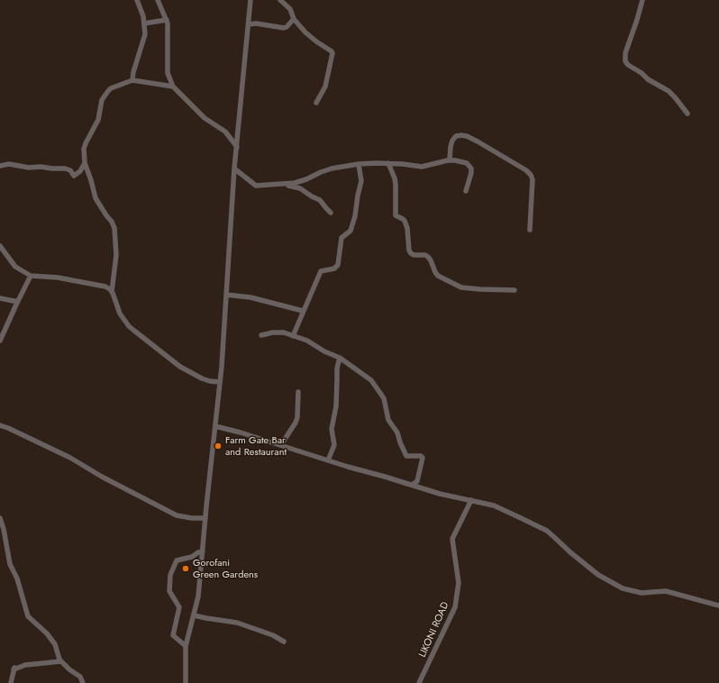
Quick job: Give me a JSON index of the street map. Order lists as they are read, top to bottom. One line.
{"streets":{"street":["LIKONI ROAD"]},"places":["Farm Gate Bar and Restaurant","Gorofani Green Gardens"]}
